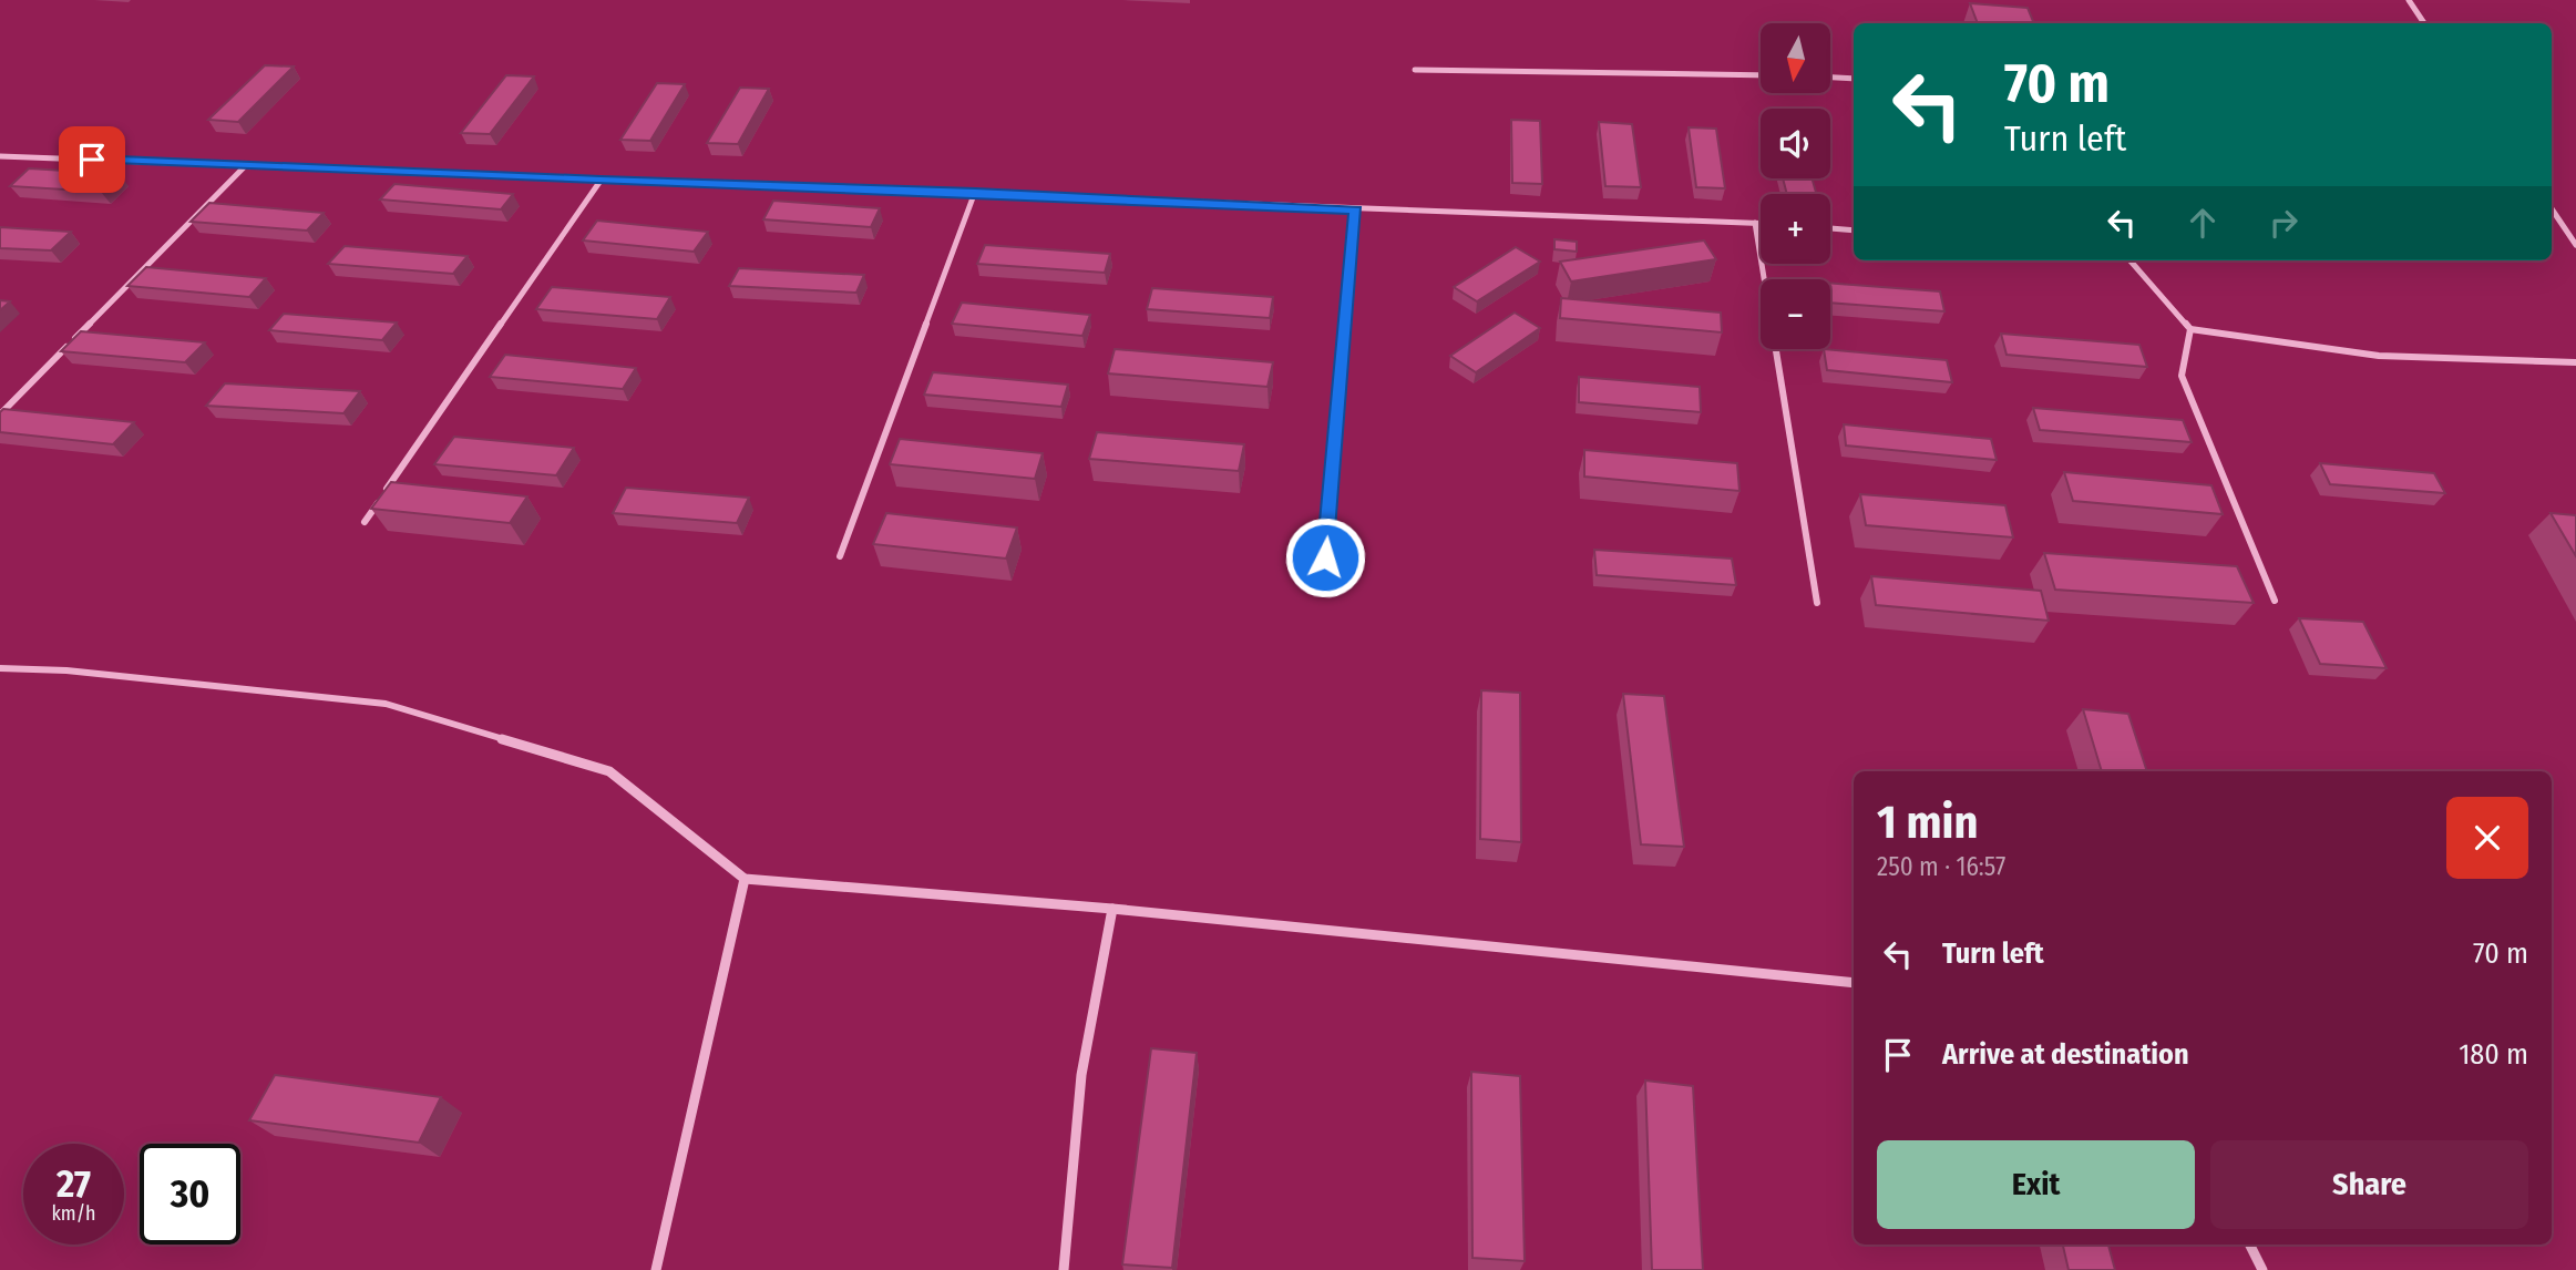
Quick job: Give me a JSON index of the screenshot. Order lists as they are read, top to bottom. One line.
{"north":"bottom","page":{"map_buttons":["+","−"],"turn":["70 m","Turn left"],"heading":["1 min","250 m · 16:57"],"list":[{"name":"Turn left","value":"70 m"},{"name":"Arrive at destination","value":"180 m"}],"buttons":["Exit","Share"],"speed":"27 km/h","limit":"30"}}
